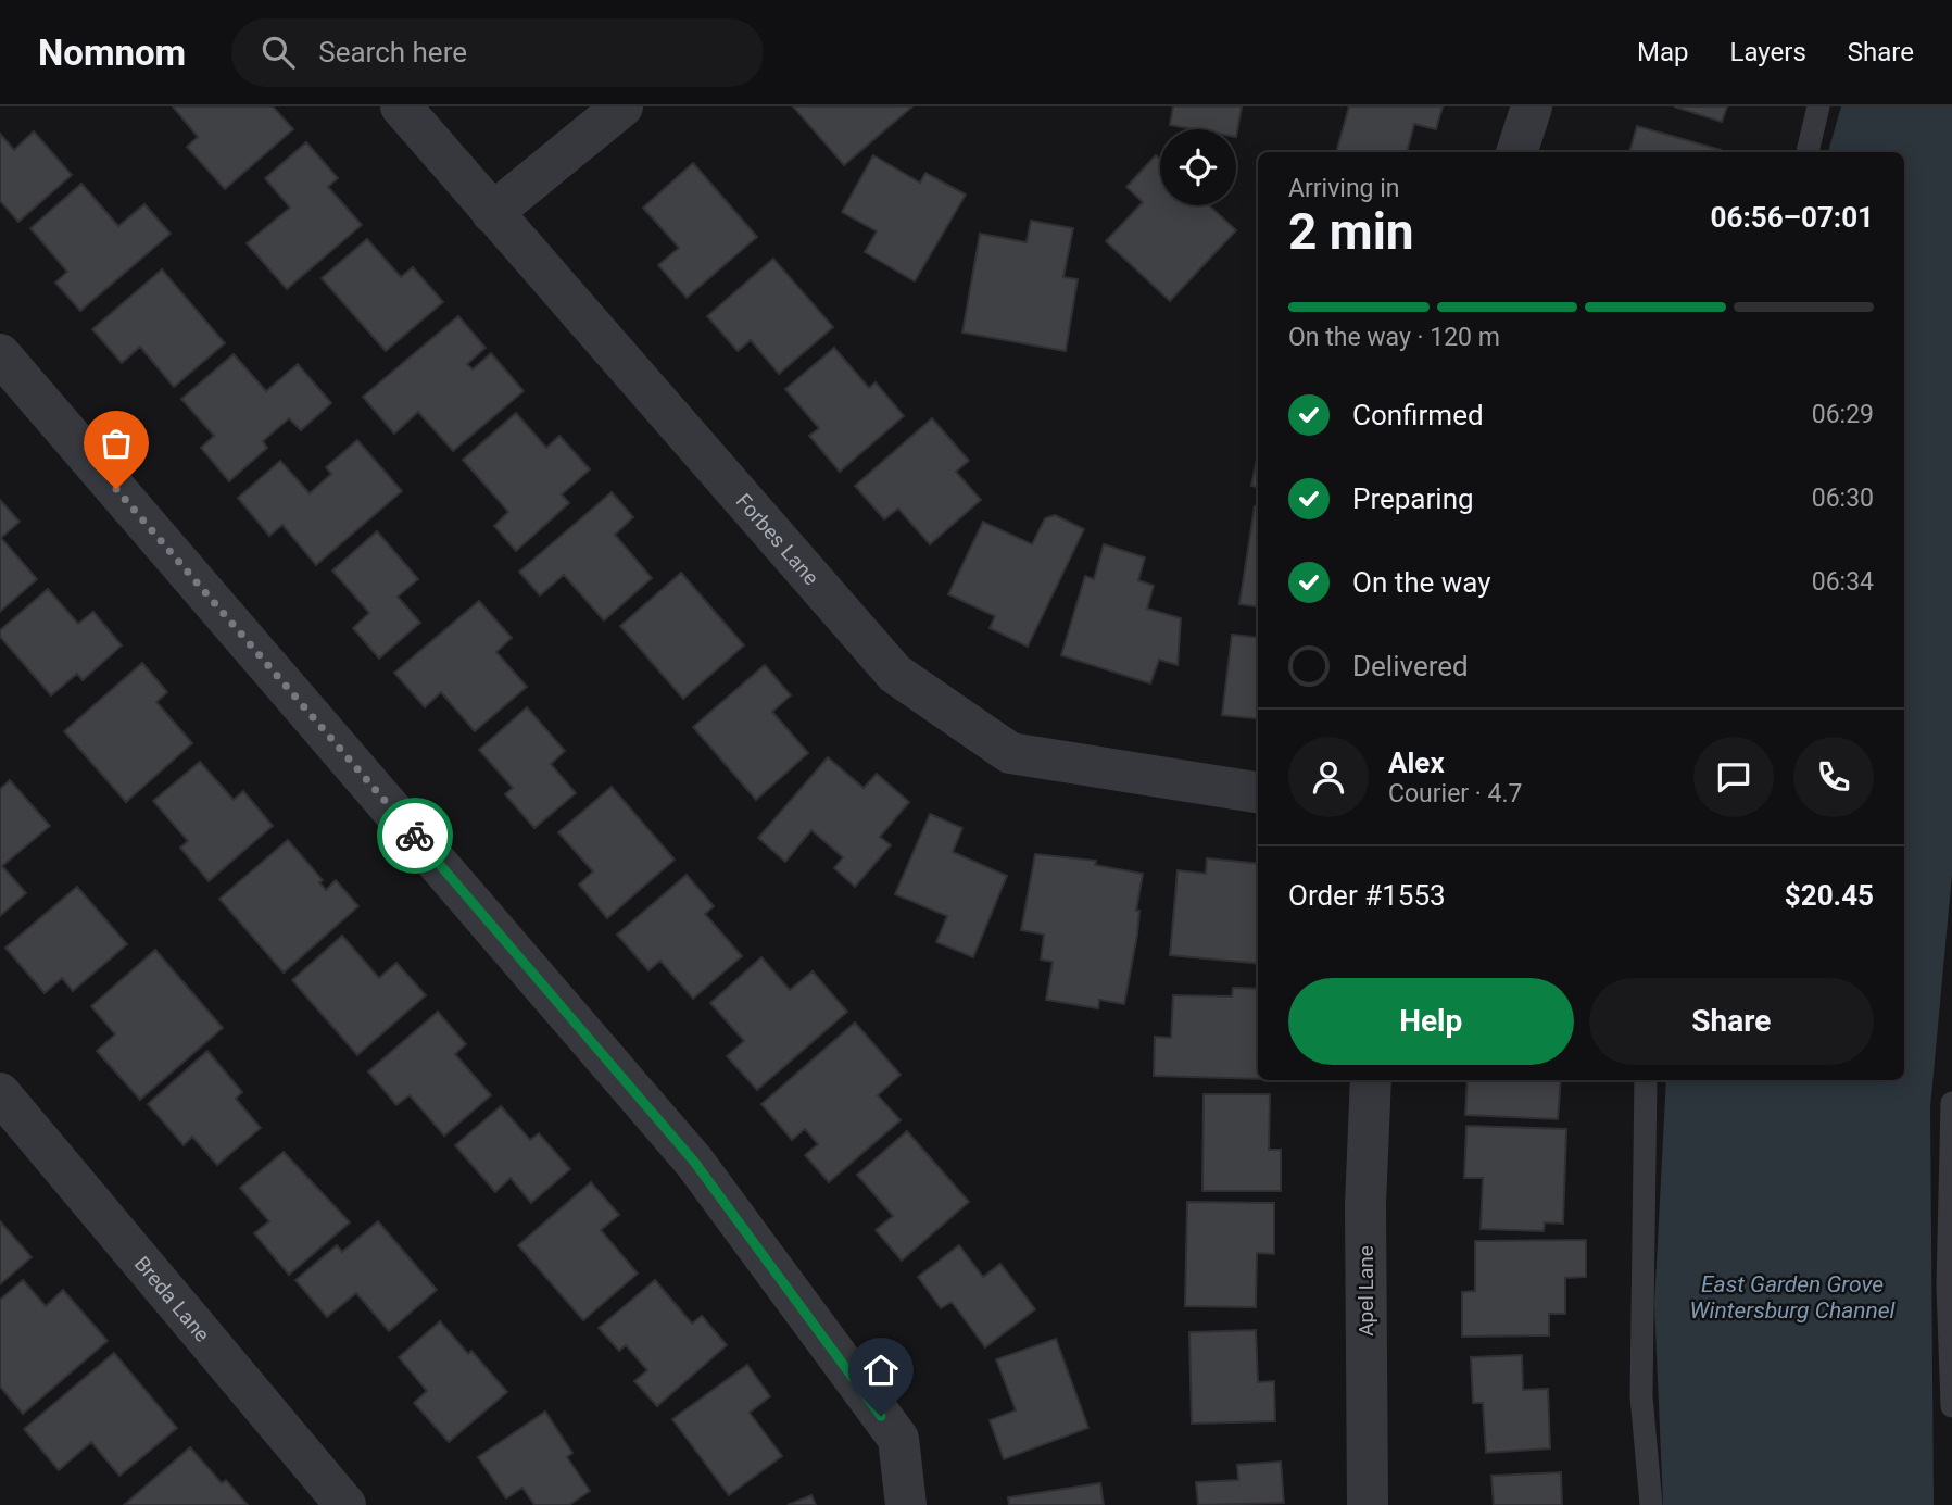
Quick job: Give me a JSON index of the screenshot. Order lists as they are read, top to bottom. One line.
{"streets":{"street":["Forbes Lane","Apel Lane","Breda Lane"]},"water":["East Garden Grove Wintersburg Channel"],"page":{"header":"Nomnom","search":"Search here","nav":["Map","Layers","Share"],"heading":["2 min","Arriving in","06:56–07:01"],"panel":["Alex","Courier · 4.7","Order #1553","$20.45"],"bar":"On the way · 120 m","list":[["Confirmed","06:29"],["Preparing","06:30"],["On the way","06:34"],"Delivered"],"buttons":["Help","Share"]}}
